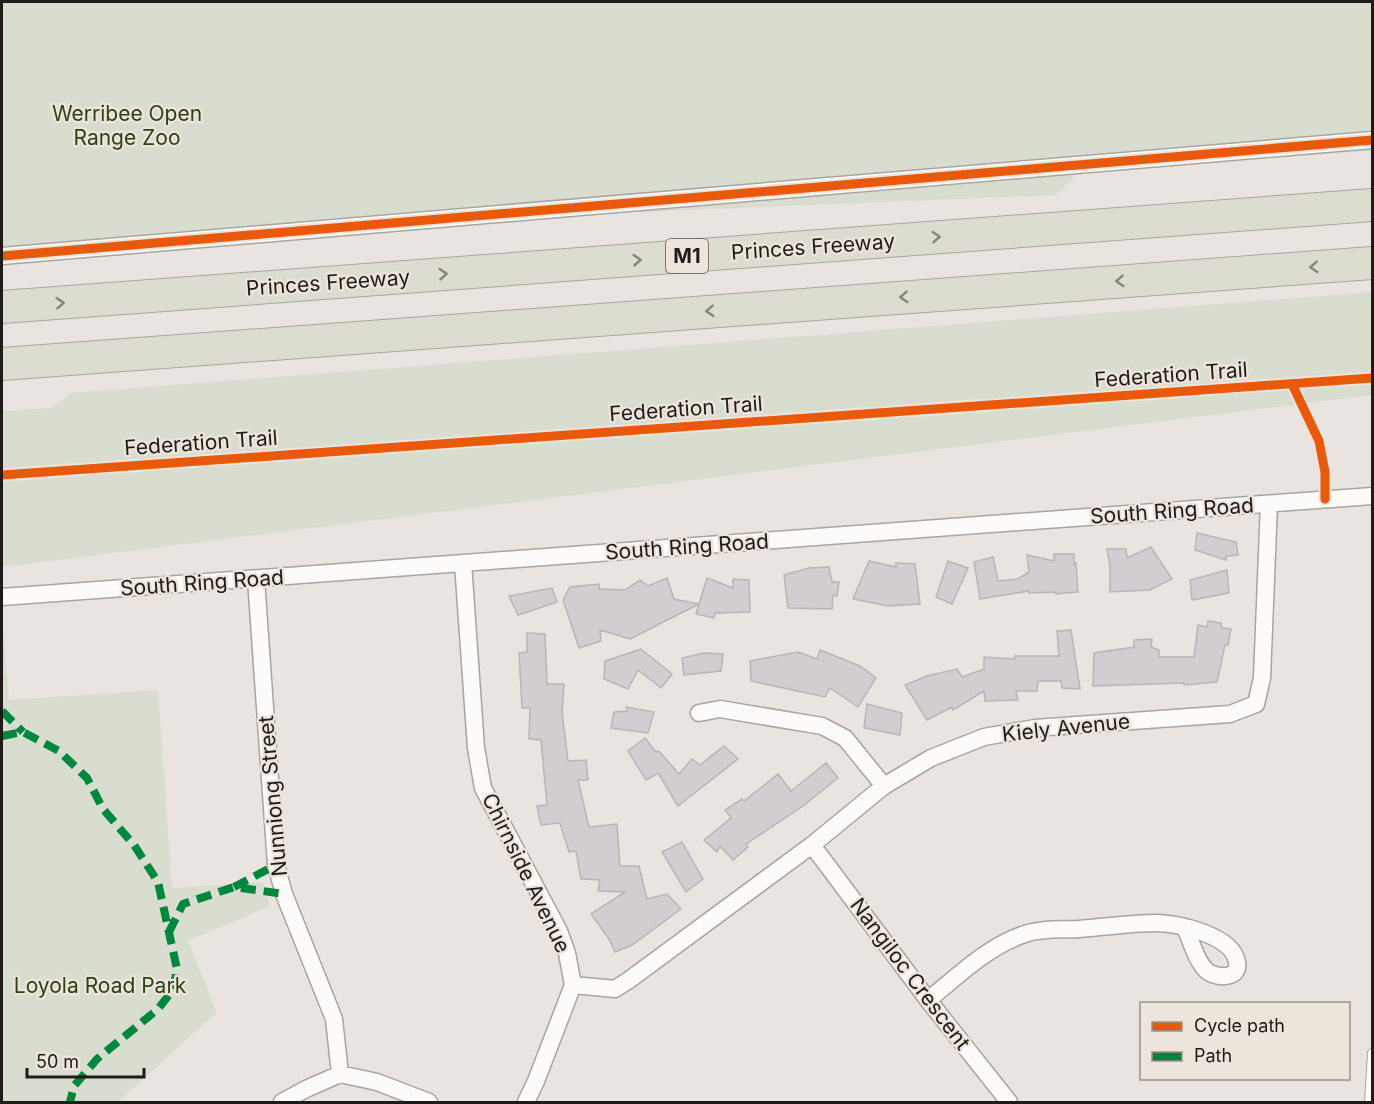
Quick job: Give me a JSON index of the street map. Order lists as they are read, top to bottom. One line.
{"streets":{"highway":["Princes Freeway","M1"],"street":["South Ring Road","Kiely Avenue","Nunniong Street","Chirnside Avenue","Nangiloc Crescent"],"cycle path":["Federation Trail"]},"crossings":[["South Ring Road","Kiely Avenue"],["South Ring Road","Nunniong Street"],["South Ring Road","Chirnside Avenue"],["Kiely Avenue","Chirnside Avenue"],["Kiely Avenue","Nangiloc Crescent"]],"parks":["Werribee Open Range Zoo","Loyola Road Park"],"legend":["Cycle path","Path"],"scale_bar":"50 m"}
